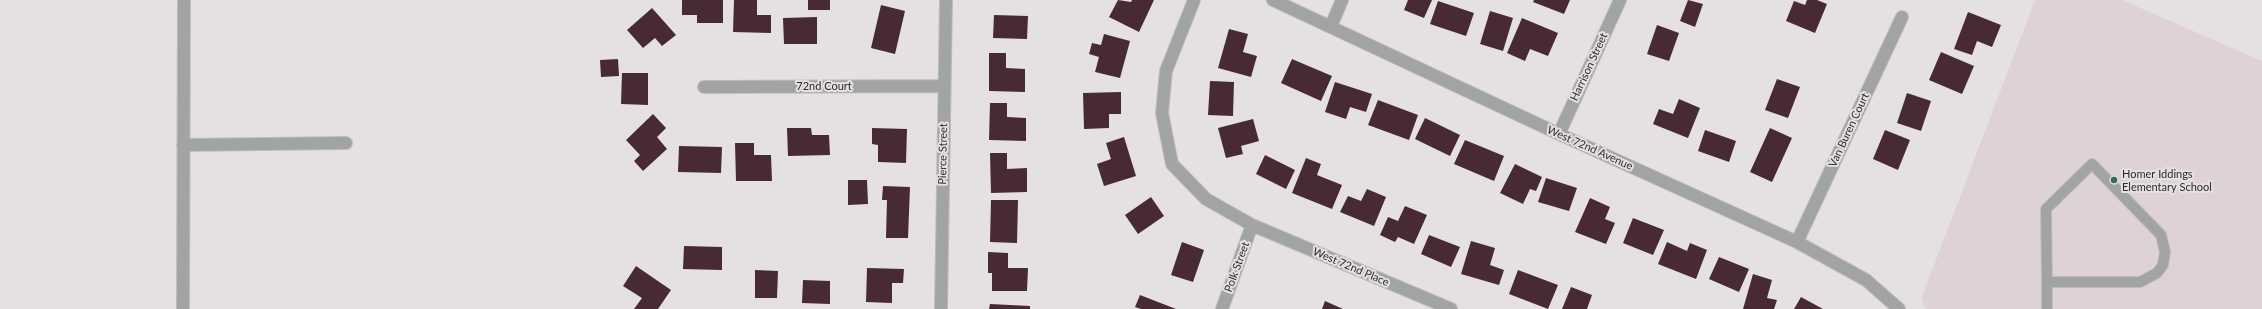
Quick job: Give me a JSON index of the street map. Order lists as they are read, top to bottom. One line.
{"streets":{"street":["Harrison Street","72nd Court","Van Buren Court","West 72nd Avenue","Pierce Street","Polk Street","West 72nd Place"]},"crossings":[["Harrison Street","West 72nd Avenue"],["72nd Court","Pierce Street"],["Van Buren Court","West 72nd Avenue"],["Polk Street","West 72nd Place"]],"places":["Homer Iddings Elementary School"]}
